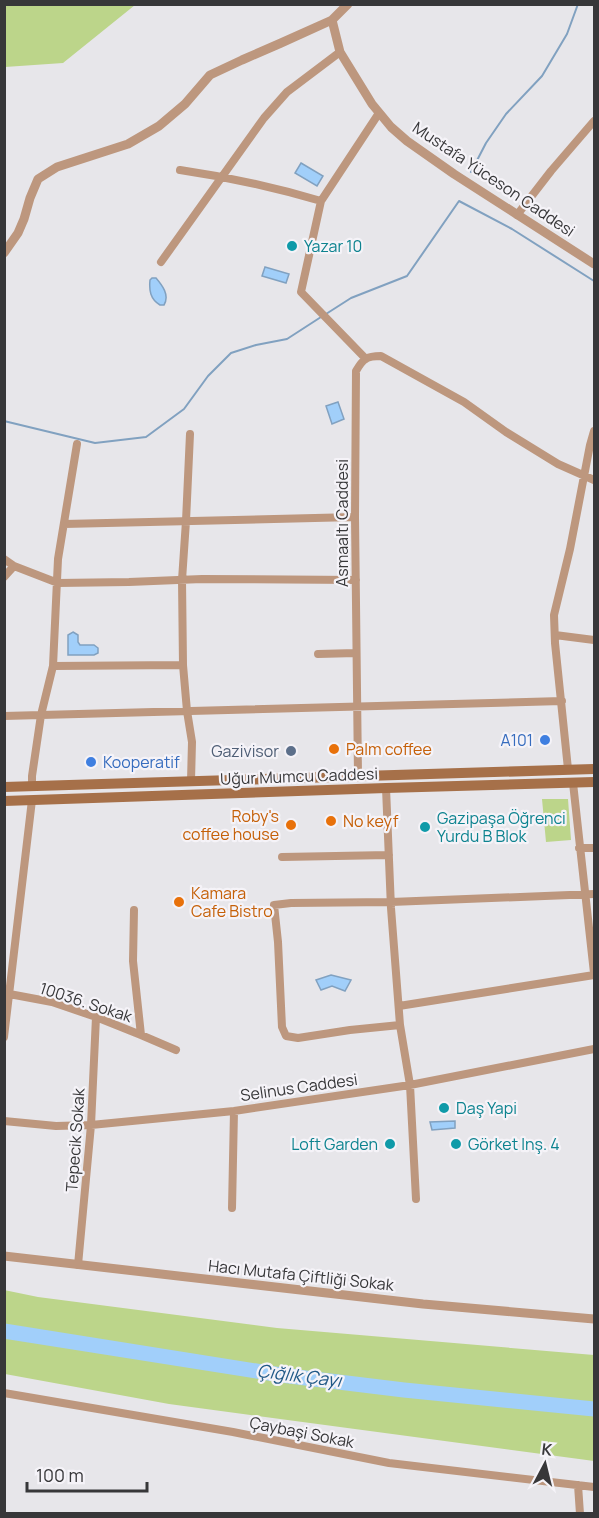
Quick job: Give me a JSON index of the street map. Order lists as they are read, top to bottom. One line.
{"streets":{"main road":["Uğur Mumcu Caddesi"],"street":["Mustafa Yüceson Caddesi","Asmaaltı Caddesi","10036. Sokak","Selinus Caddesi","Tepecik Sokak","Hacı Mutafa Çiftliği Sokak","Çaybaşi Sokak"]},"crossings":[["Asmaaltı Caddesi","Uğur Mumcu Caddesi"],["10036. Sokak","Tepecik Sokak"],["Selinus Caddesi","Tepecik Sokak"],["Tepecik Sokak","Hacı Mutafa Çiftliği Sokak"]],"water":["Çığlık Çayı"],"places":["Yazar 10","A101","Palm coffee","Gazivisor","Kooperatif","No keyf","Roby's coffee house","Gazipaşa Öğrenci Yurdu B Blok","Kamara Cafe Bistro","Daş Yapi","Loft Garden","Görket Inş. 4"],"scale_bar":"100 m","north":"top"}
